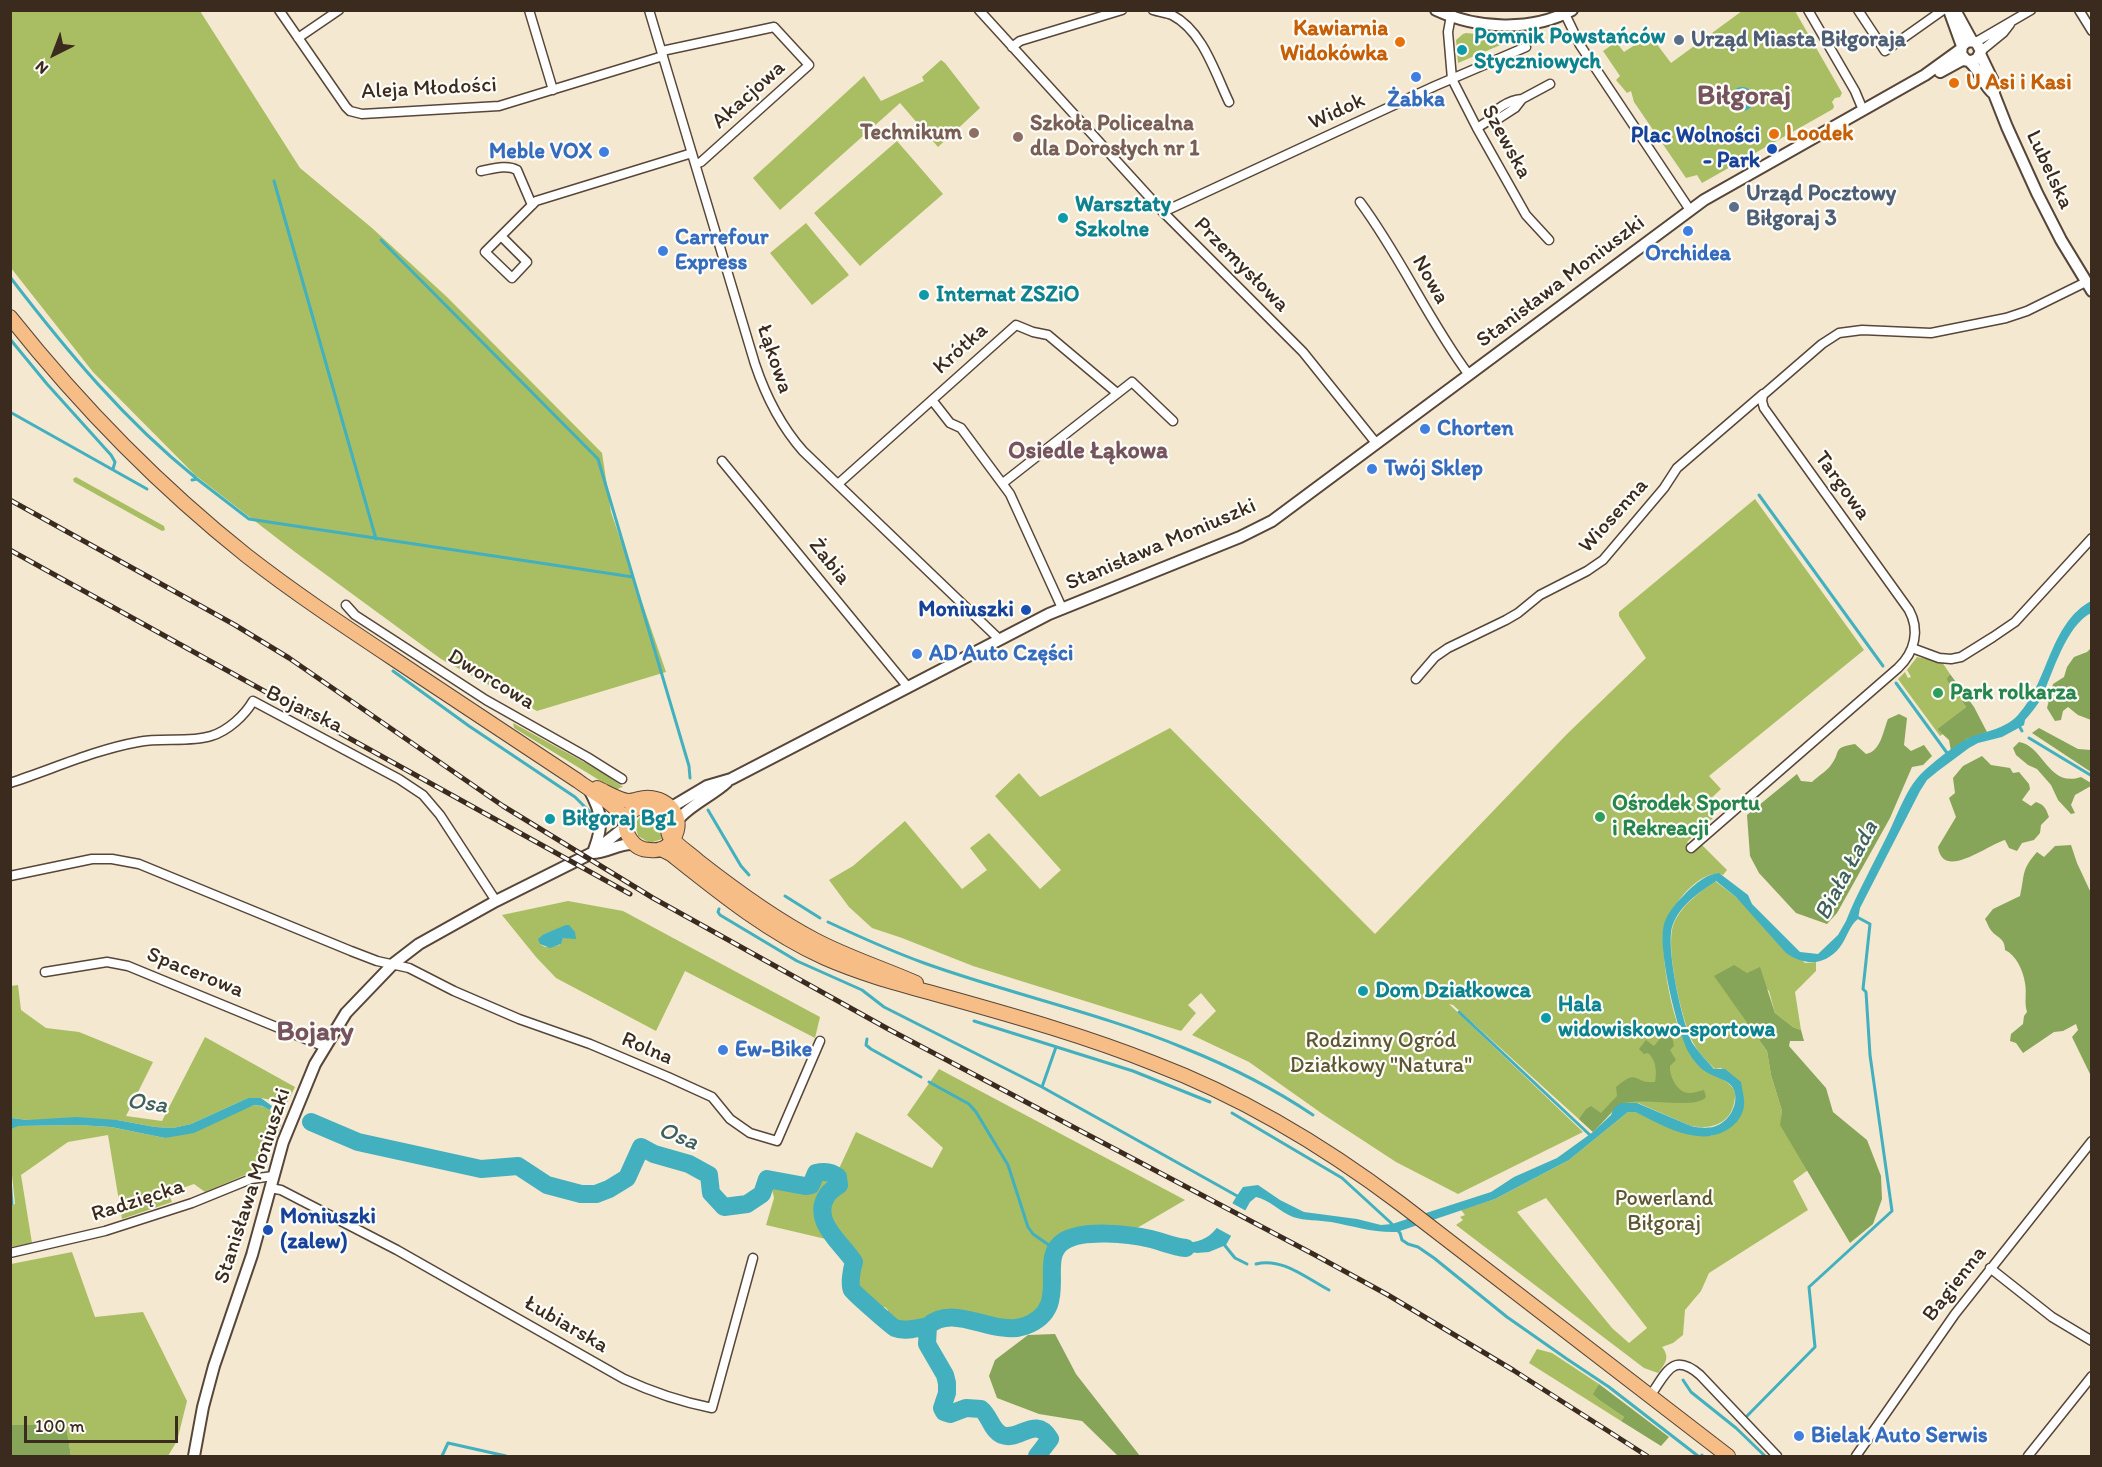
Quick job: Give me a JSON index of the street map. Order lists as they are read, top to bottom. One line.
{"streets":{"street":["Aleja Młodości","Akacjowa","Widok","Szewska","Lubelska","Przemysłowa","Nowa","Stanisława Moniuszki","Krótka","Łąkowa","Targowa","Wiosenna","Żabia","Dworcowa","Bojarska","Spacerowa","Rolna","Radzięcka","Bagienna","Łubiarska"]},"crossings":[["Aleja Młodości","Akacjowa"],["Aleja Młodości","Łąkowa"],["Akacjowa","Łąkowa"],["Widok","Szewska"],["Widok","Przemysłowa"],["Lubelska","Stanisława Moniuszki"],["Przemysłowa","Stanisława Moniuszki"],["Nowa","Stanisława Moniuszki"],["Stanisława Moniuszki","Łąkowa"],["Stanisława Moniuszki","Żabia"],["Stanisława Moniuszki","Bojarska"],["Stanisława Moniuszki","Spacerowa"],["Stanisława Moniuszki","Rolna"],["Stanisława Moniuszki","Radzięcka"],["Stanisława Moniuszki","Łubiarska"],["Krótka","Łąkowa"],["Targowa","Wiosenna"]],"districts":["Biłgoraj","Osiedle Łąkowa","Bojary"],"water":["Biała Łada","Osa"],"parks":["Rodzinny Ogród Działkowy \"Natura\"","Powerland Biłgoraj"],"places":["Urząd Miasta Biłgoraja","Kawiarnia Widokówka","Pomnik Powstańców Styczniowych","Żabka","U Asi i Kasi","Technikum","Loodek","Szkoła Policealna dla Dorosłych nr 1","Plac Wolności - Park","Meble VOX","Urząd Pocztowy Biłgoraj 3","Warsztaty Szkolne","Orchidea","Carrefour Express","Internat ZSZiO","Chorten","Twój Sklep","Moniuszki","AD Auto Części","Park rolkarza","Ośrodek Sportu i Rekreacji","Biłgoraj Bg1","Dom Działkowca","Hala widowiskowo-sportowa","Ew-Bike","Moniuszki (zalew)","Bielak Auto Serwis"],"scale_bar":"100 m","north":"bottom left"}
